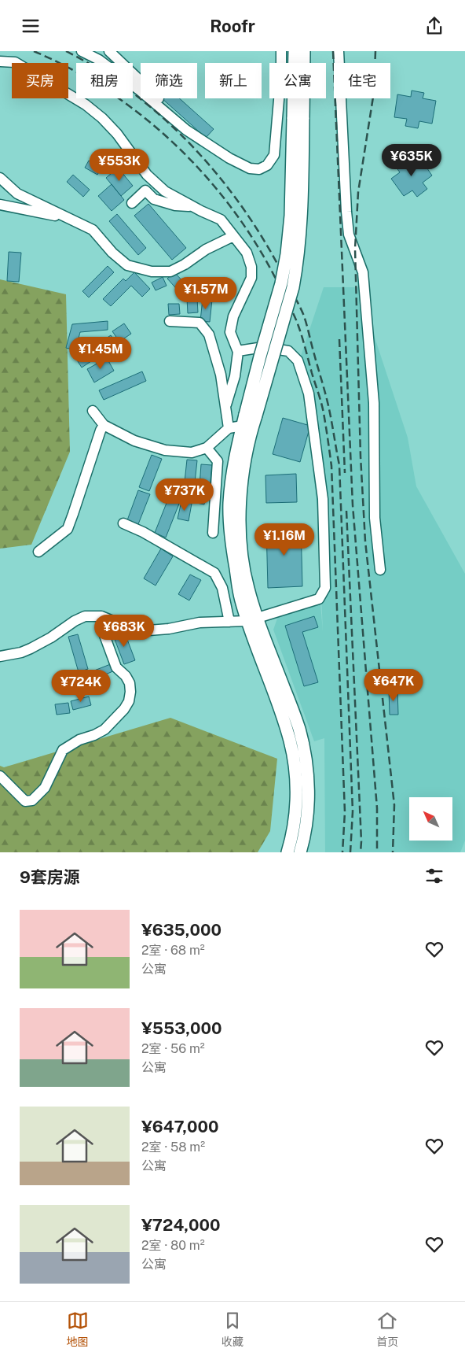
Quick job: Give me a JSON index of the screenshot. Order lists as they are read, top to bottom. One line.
{"north":"top left","page":{"header":"Roofr","chip":["买房","租房","筛选","新上","公寓","住宅"],"price":["¥635K","¥553K","¥1.57M","¥1.45M","¥737K","¥1.16M","¥683K","¥647K","¥724K"],"heading":"9套房源","list":[{"name":"¥635,000","note":"2室 · 68 m² · 公寓"},{"name":"¥553,000","note":"2室 · 56 m² · 公寓"},{"name":"¥647,000","note":"2室 · 58 m² · 公寓"},{"name":"¥724,000","note":"2室 · 80 m² · 公寓"}],"tabs":["地图","收藏","首页"]}}
